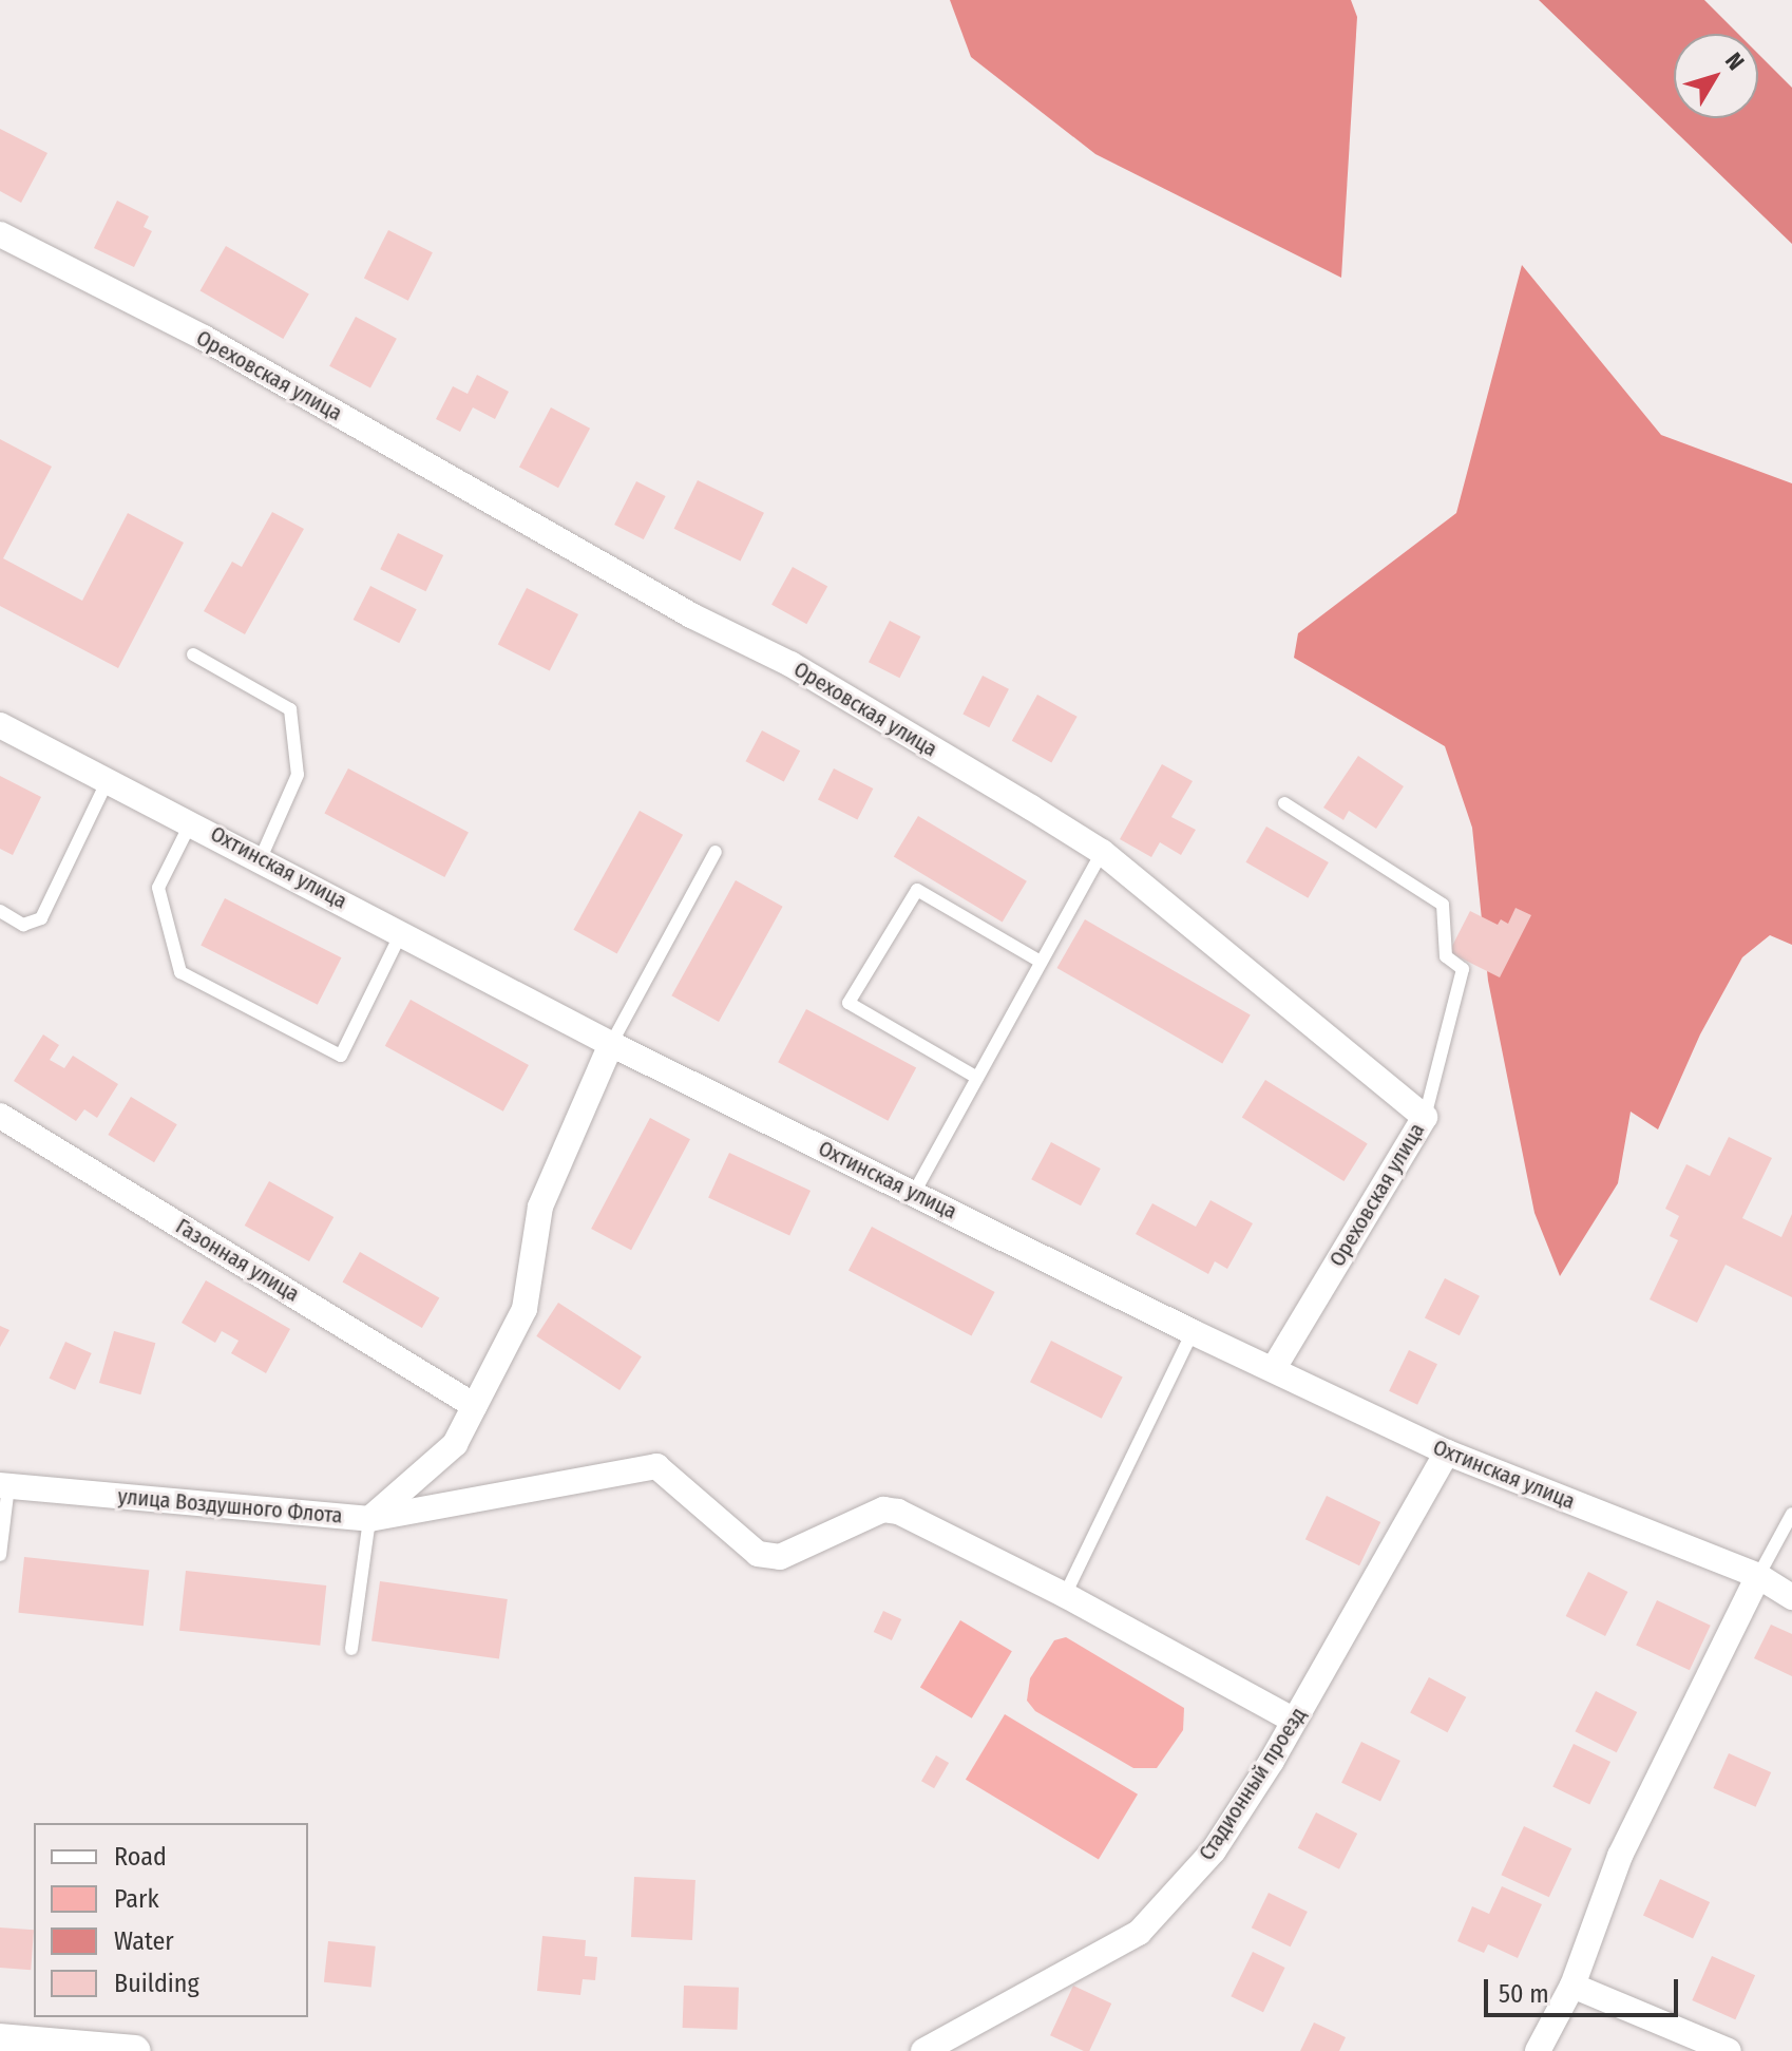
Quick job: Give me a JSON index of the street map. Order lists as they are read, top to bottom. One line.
{"streets":{"street":["Ореховская улица","Охтинская улица","Газонная улица","улица Воздушного Флота","Стадионный проезд"]},"crossings":[["Ореховская улица","Охтинская улица"],["Охтинская улица","улица Воздушного Флота"],["Охтинская улица","Стадионный проезд"],["Газонная улица","улица Воздушного Флота"]],"legend":["Road","Park","Water","Building"],"scale_bar":"50 m","north":"top right"}
